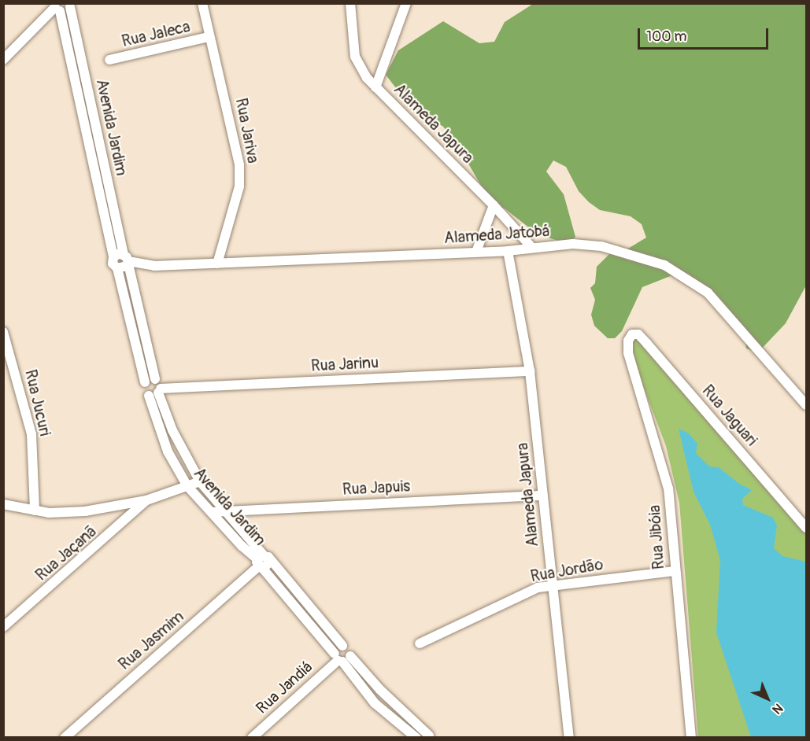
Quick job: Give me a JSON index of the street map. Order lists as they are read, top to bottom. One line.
{"streets":{"street":["Rua Jaleca","Alameda Japura","Avenida Jardim","Rua Jariva","Alameda Jatobá","Rua Jarinu","Rua Jucuri","Rua Jaguari","Rua Japuis","Rua Jibóia","Rua Jaçanã","Rua Jordão","Rua Jasmim","Rua Jandiá"]},"crossings":[["Rua Jaleca","Rua Jariva"],["Alameda Japura","Alameda Jatobá"],["Alameda Japura","Rua Jarinu"],["Alameda Japura","Rua Japuis"],["Alameda Japura","Rua Jordão"],["Avenida Jardim","Alameda Jatobá"],["Avenida Jardim","Rua Jarinu"],["Avenida Jardim","Rua Japuis"],["Avenida Jardim","Rua Jasmim"],["Avenida Jardim","Rua Jandiá"],["Rua Jariva","Alameda Jatobá"],["Rua Jaguari","Rua Jibóia"],["Rua Jibóia","Rua Jordão"]],"scale_bar":"100 m","north":"bottom right"}
